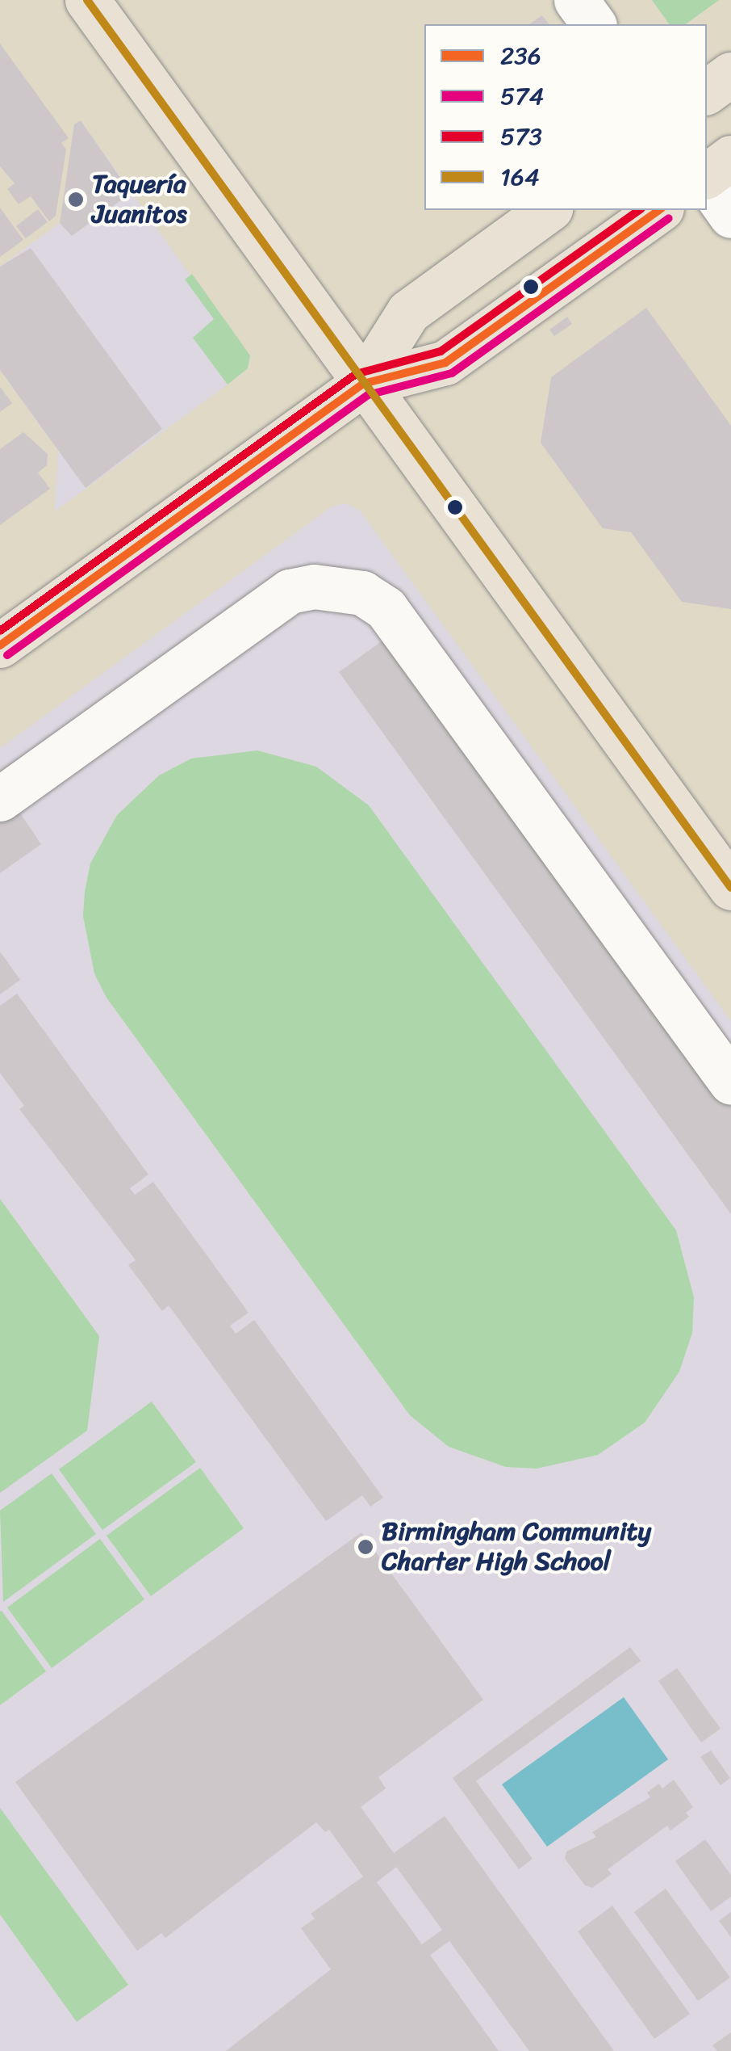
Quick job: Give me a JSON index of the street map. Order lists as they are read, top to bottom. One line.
{"places":["Taquería Juanitos","Birmingham Community Charter High School"],"lines":["transit line 164","transit line 236","transit line 573","transit line 574"],"legend":["236","574","573","164"]}
